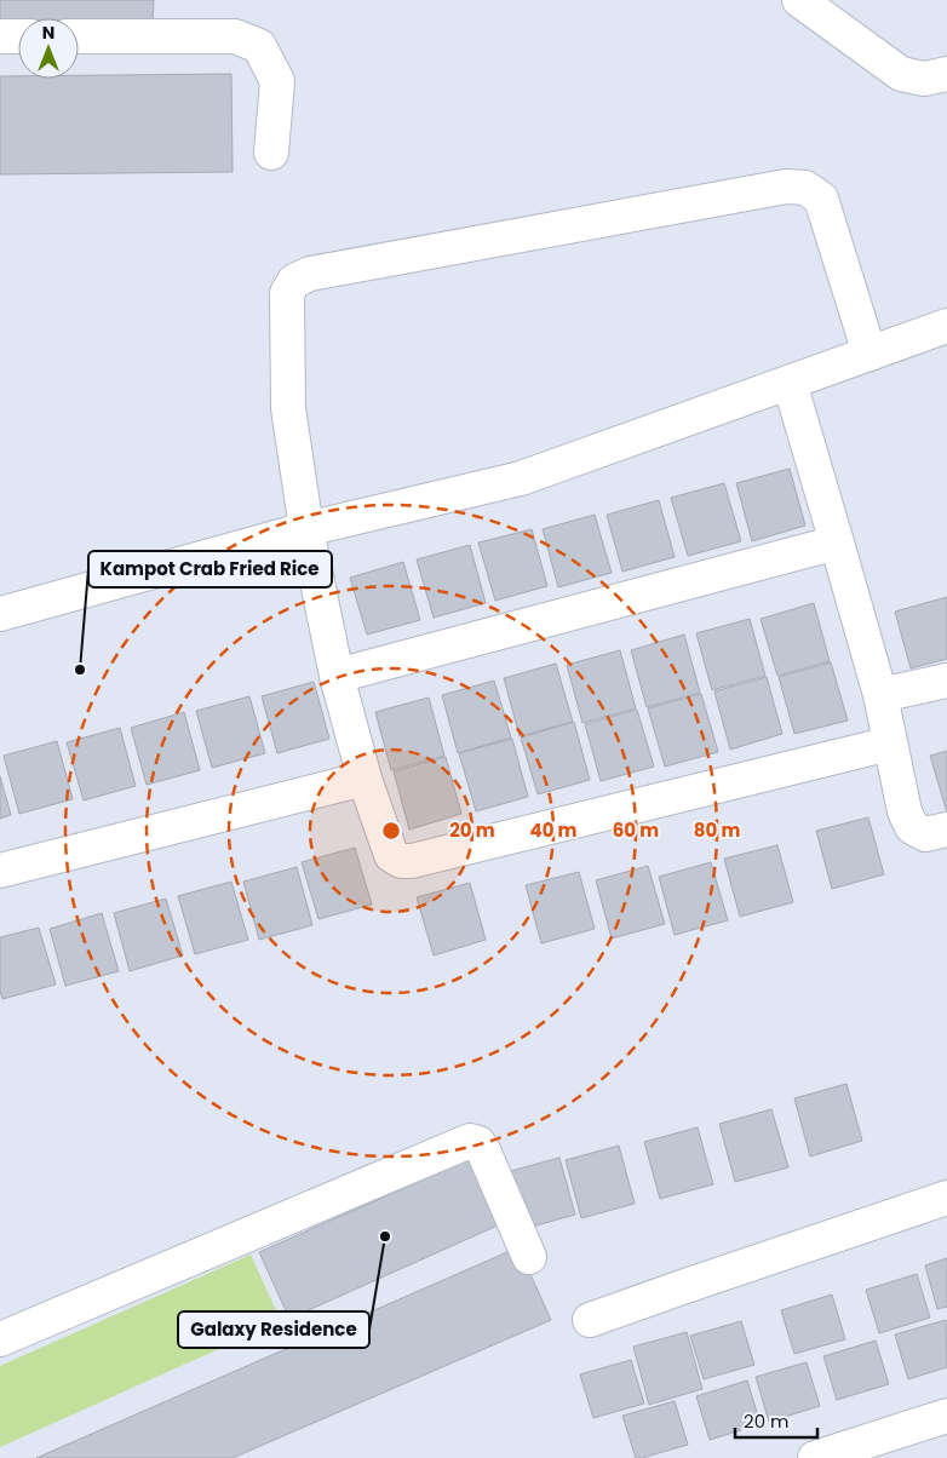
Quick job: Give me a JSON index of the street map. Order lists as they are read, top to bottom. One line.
{"places":["Kampot Crab Fried Rice","Galaxy Residence"],"scale_bar":"20 m","north":"top","rings":["20 m","40 m","60 m","80 m"]}
